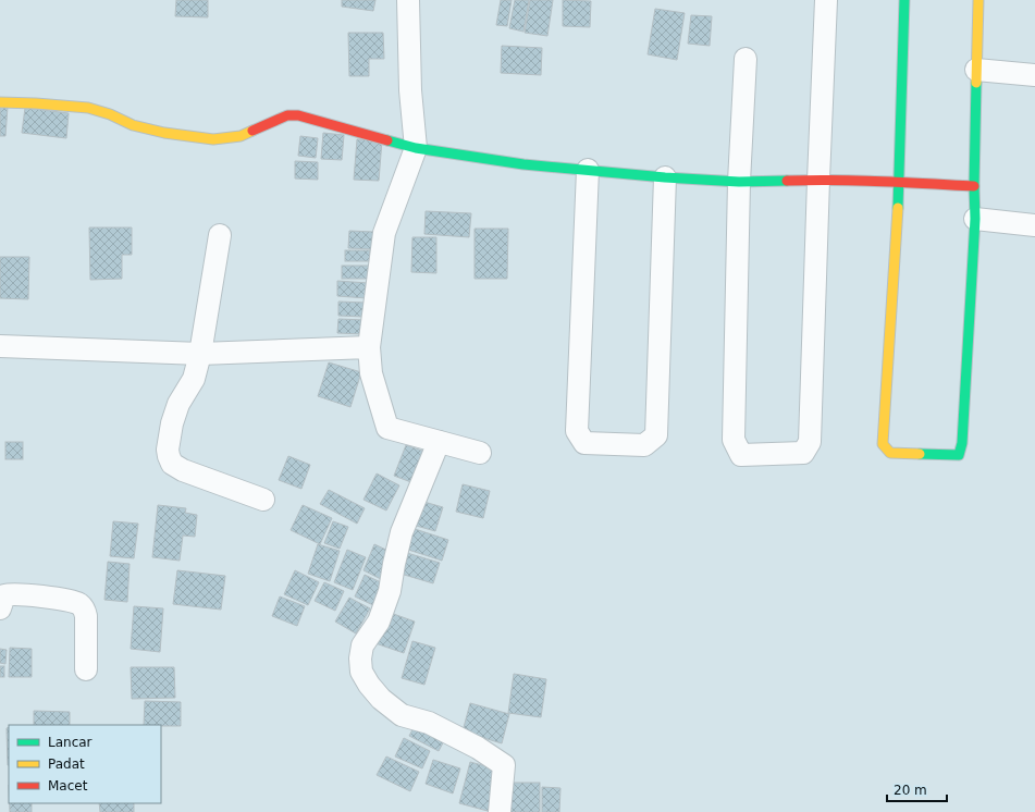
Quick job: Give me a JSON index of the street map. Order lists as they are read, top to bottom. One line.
{"legend":["Lancar","Padat","Macet"],"scale_bar":"20 m"}
